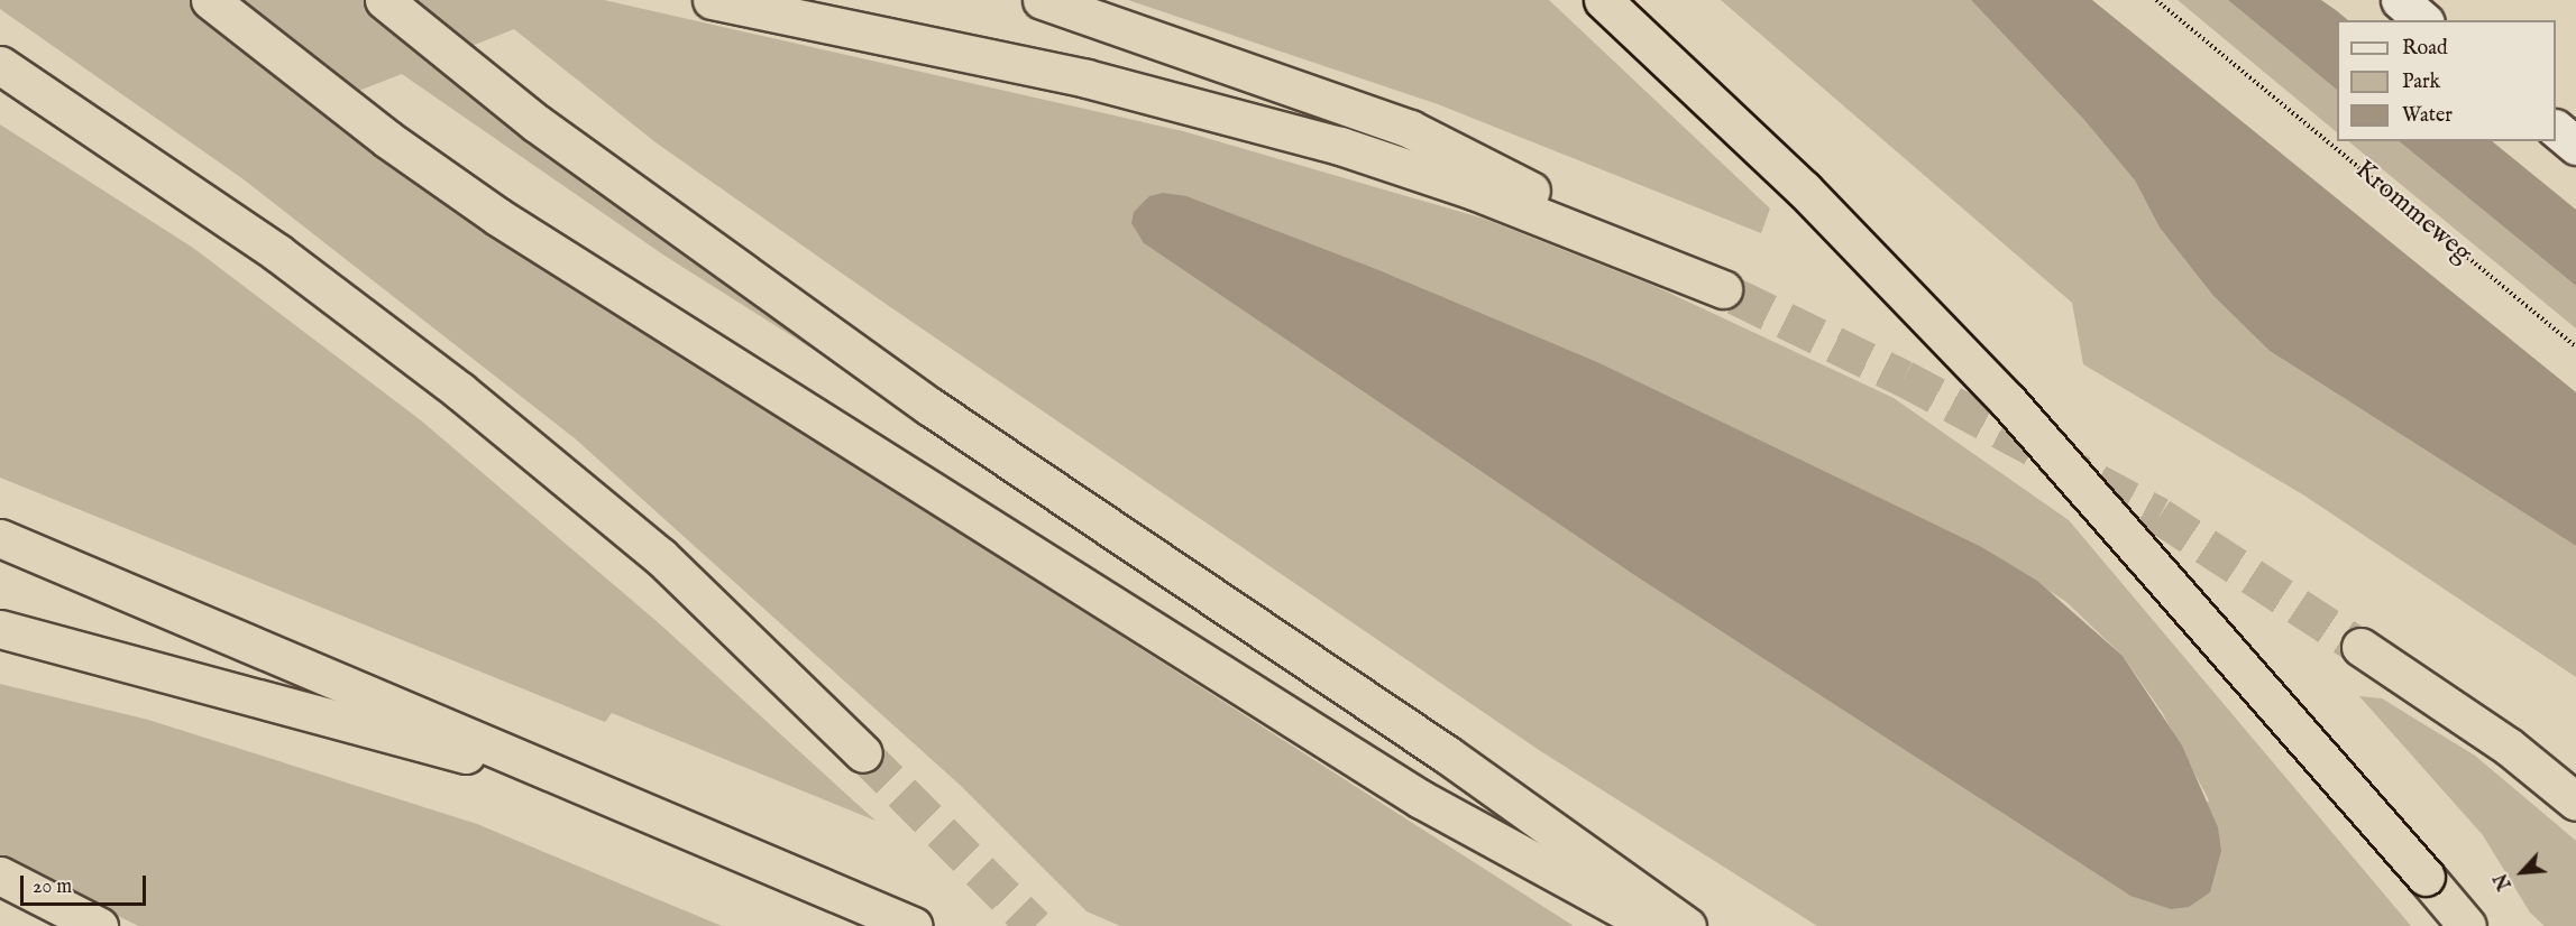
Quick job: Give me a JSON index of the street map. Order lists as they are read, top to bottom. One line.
{"streets":{"path":["Krommeweg"]},"legend":["Road","Park","Water"],"scale_bar":"20 m","north":"bottom left"}
